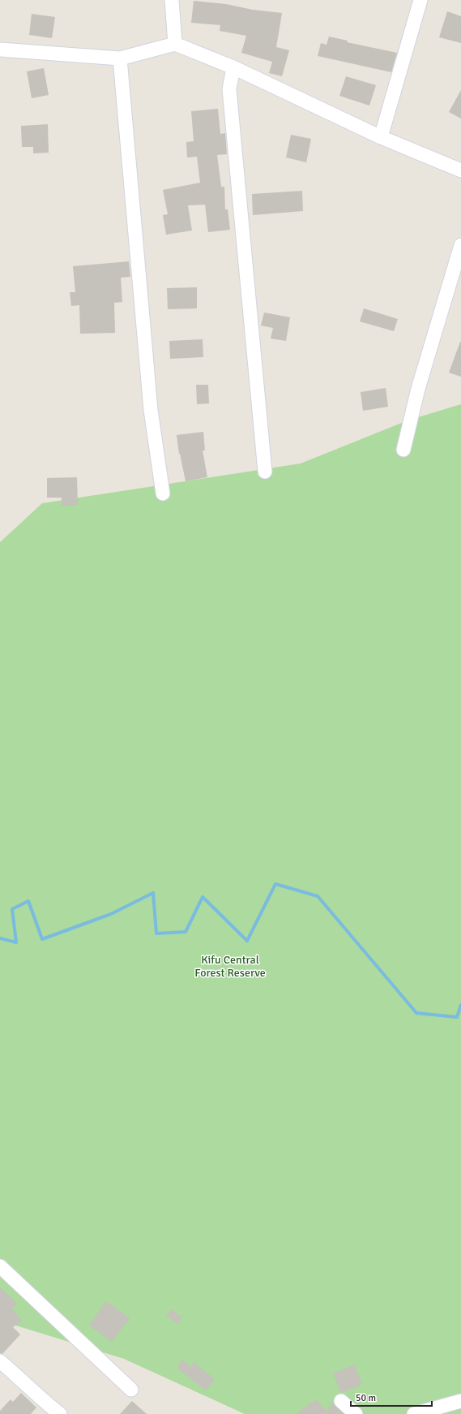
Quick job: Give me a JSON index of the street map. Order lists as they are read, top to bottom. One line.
{"parks":["Kifu Central Forest Reserve"],"scale_bar":"50 m"}
